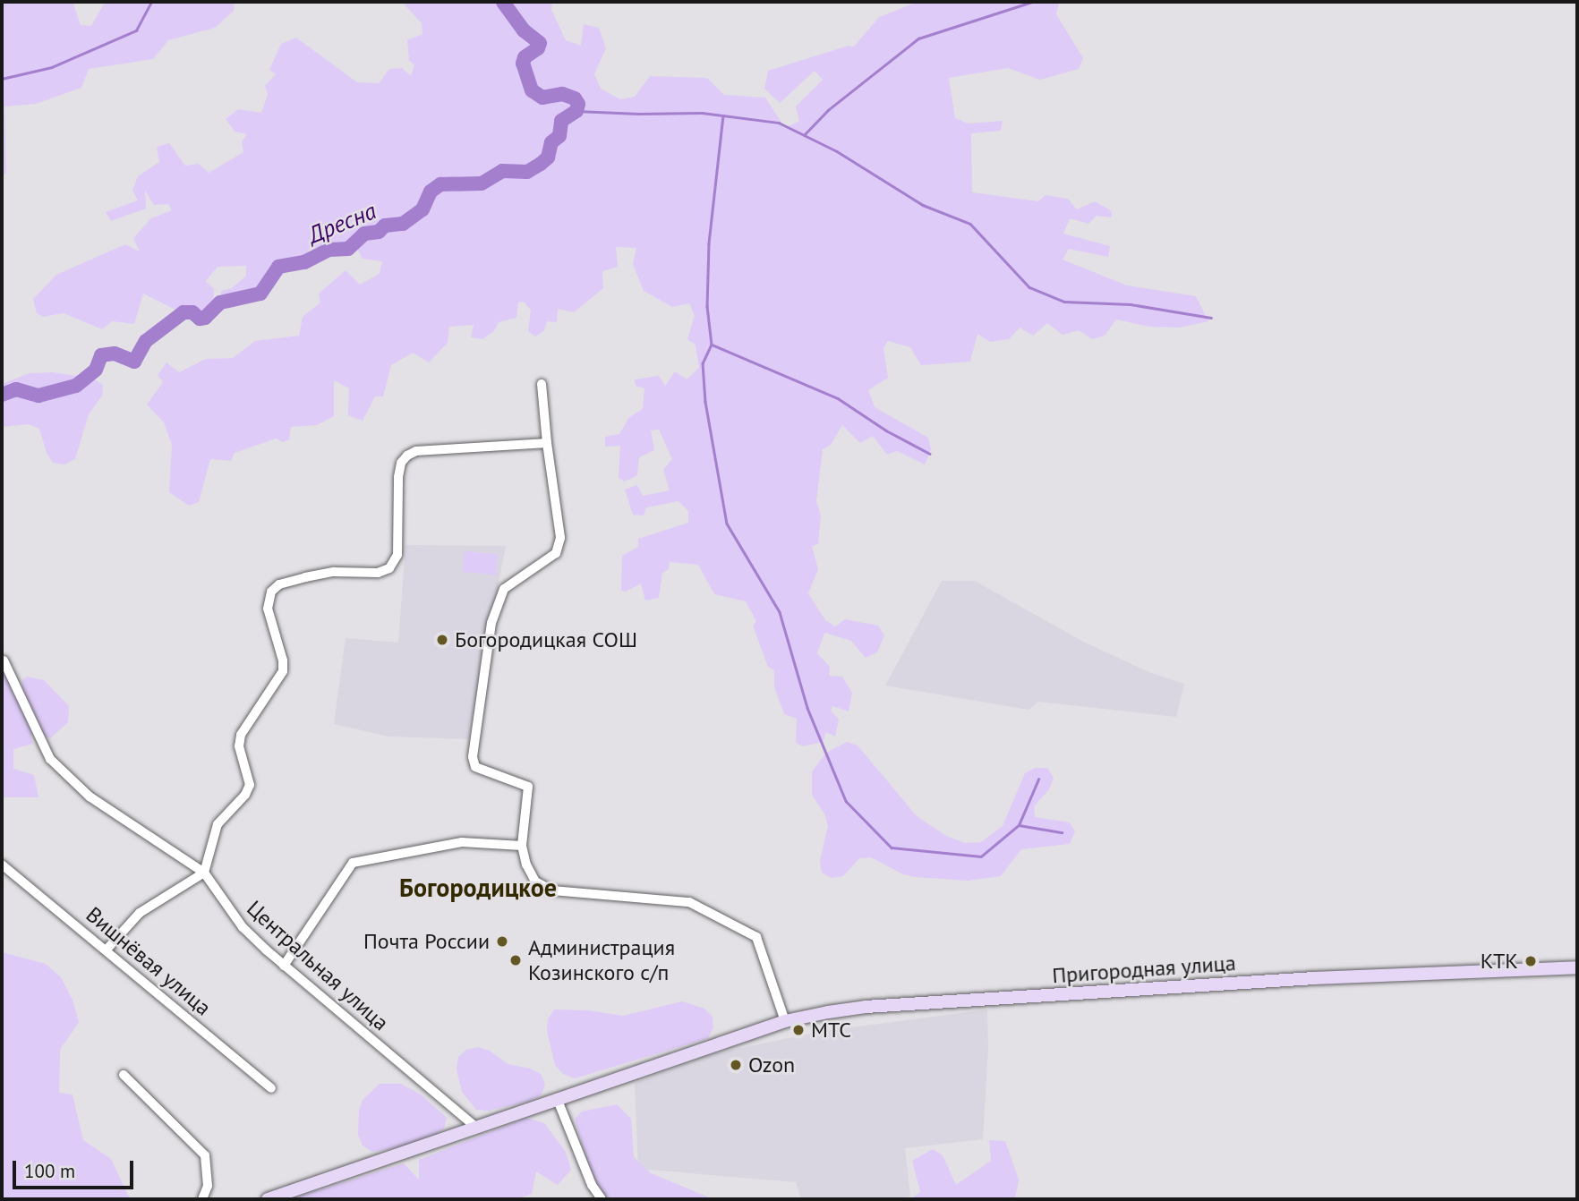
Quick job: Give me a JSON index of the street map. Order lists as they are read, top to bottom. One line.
{"streets":{"street":["Вишнёвая улица","Центральная улица","Пригородная улица"]},"crossings":[["Центральная улица","Пригородная улица"]],"districts":["Богородицкое"],"water":["Дресна"],"places":["Богородицкая СОШ","Почта России","Администрация Козинского с/п","КТК","МТС","Ozon"],"scale_bar":"100 m"}
